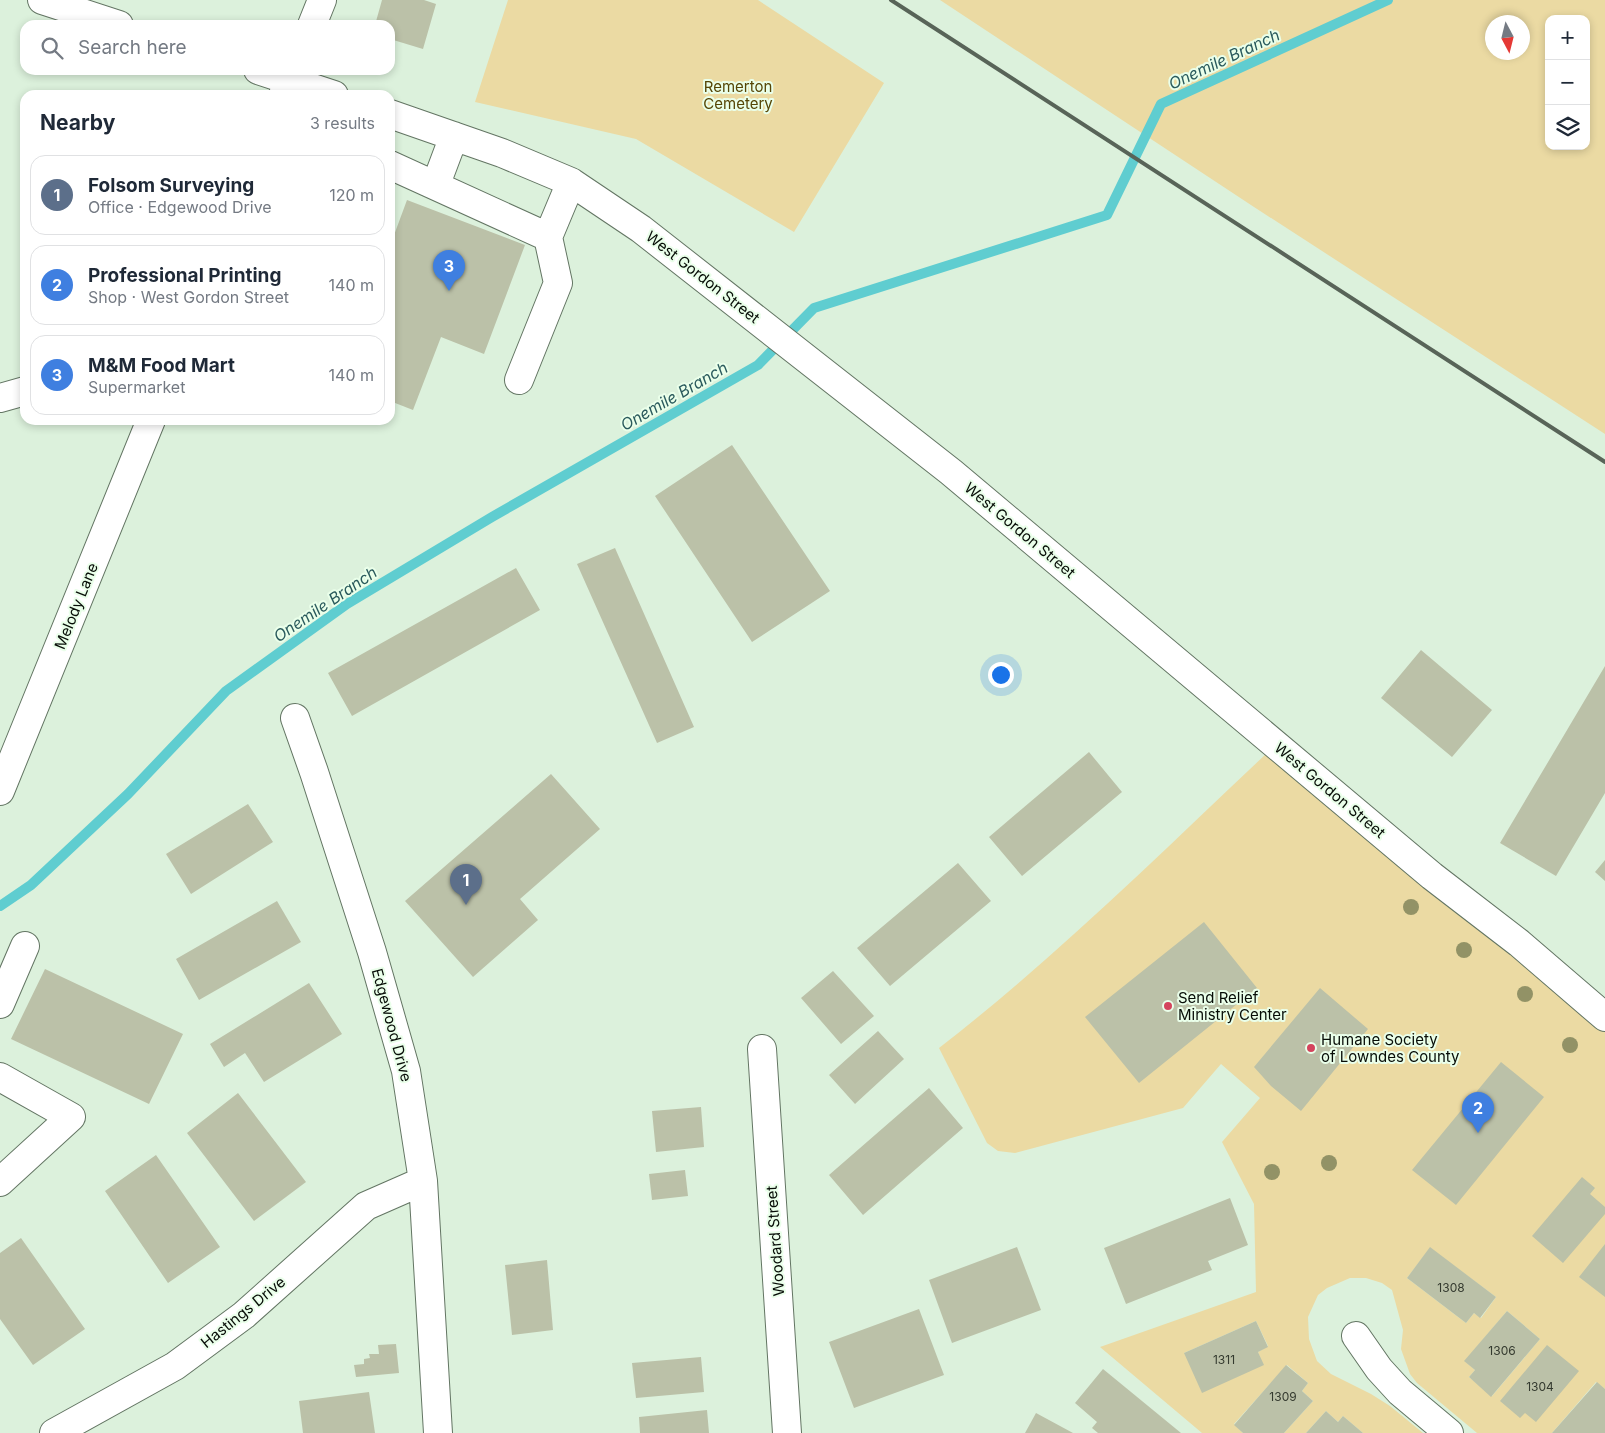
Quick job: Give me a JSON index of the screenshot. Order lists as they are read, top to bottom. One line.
{"streets":{"street":["West Gordon Street","Melody Lane","Edgewood Drive","Woodard Street","Hastings Drive"]},"crossings":[["Edgewood Drive","Hastings Drive"]],"water":["Onemile Branch"],"parks":["Remerton Cemetery"],"places":["Send Relief Ministry Center","Humane Society of Lowndes County"],"house_numbers":["1308","1306","1311","1304","1309"],"north":"bottom","page":{"map_buttons":["+","−"],"search":"Search here","heading":["Nearby","3 results"],"list":[{"mark":"1","name":"Folsom Surveying","note":"Office · Edgewood Drive","value":"120 m"},{"mark":"2","name":"Professional Printing","note":"Shop · West Gordon Street","value":"140 m"},{"mark":"3","name":"M&M Food Mart","note":"Supermarket","value":"140 m"}],"pins":["3","1","2"]}}
